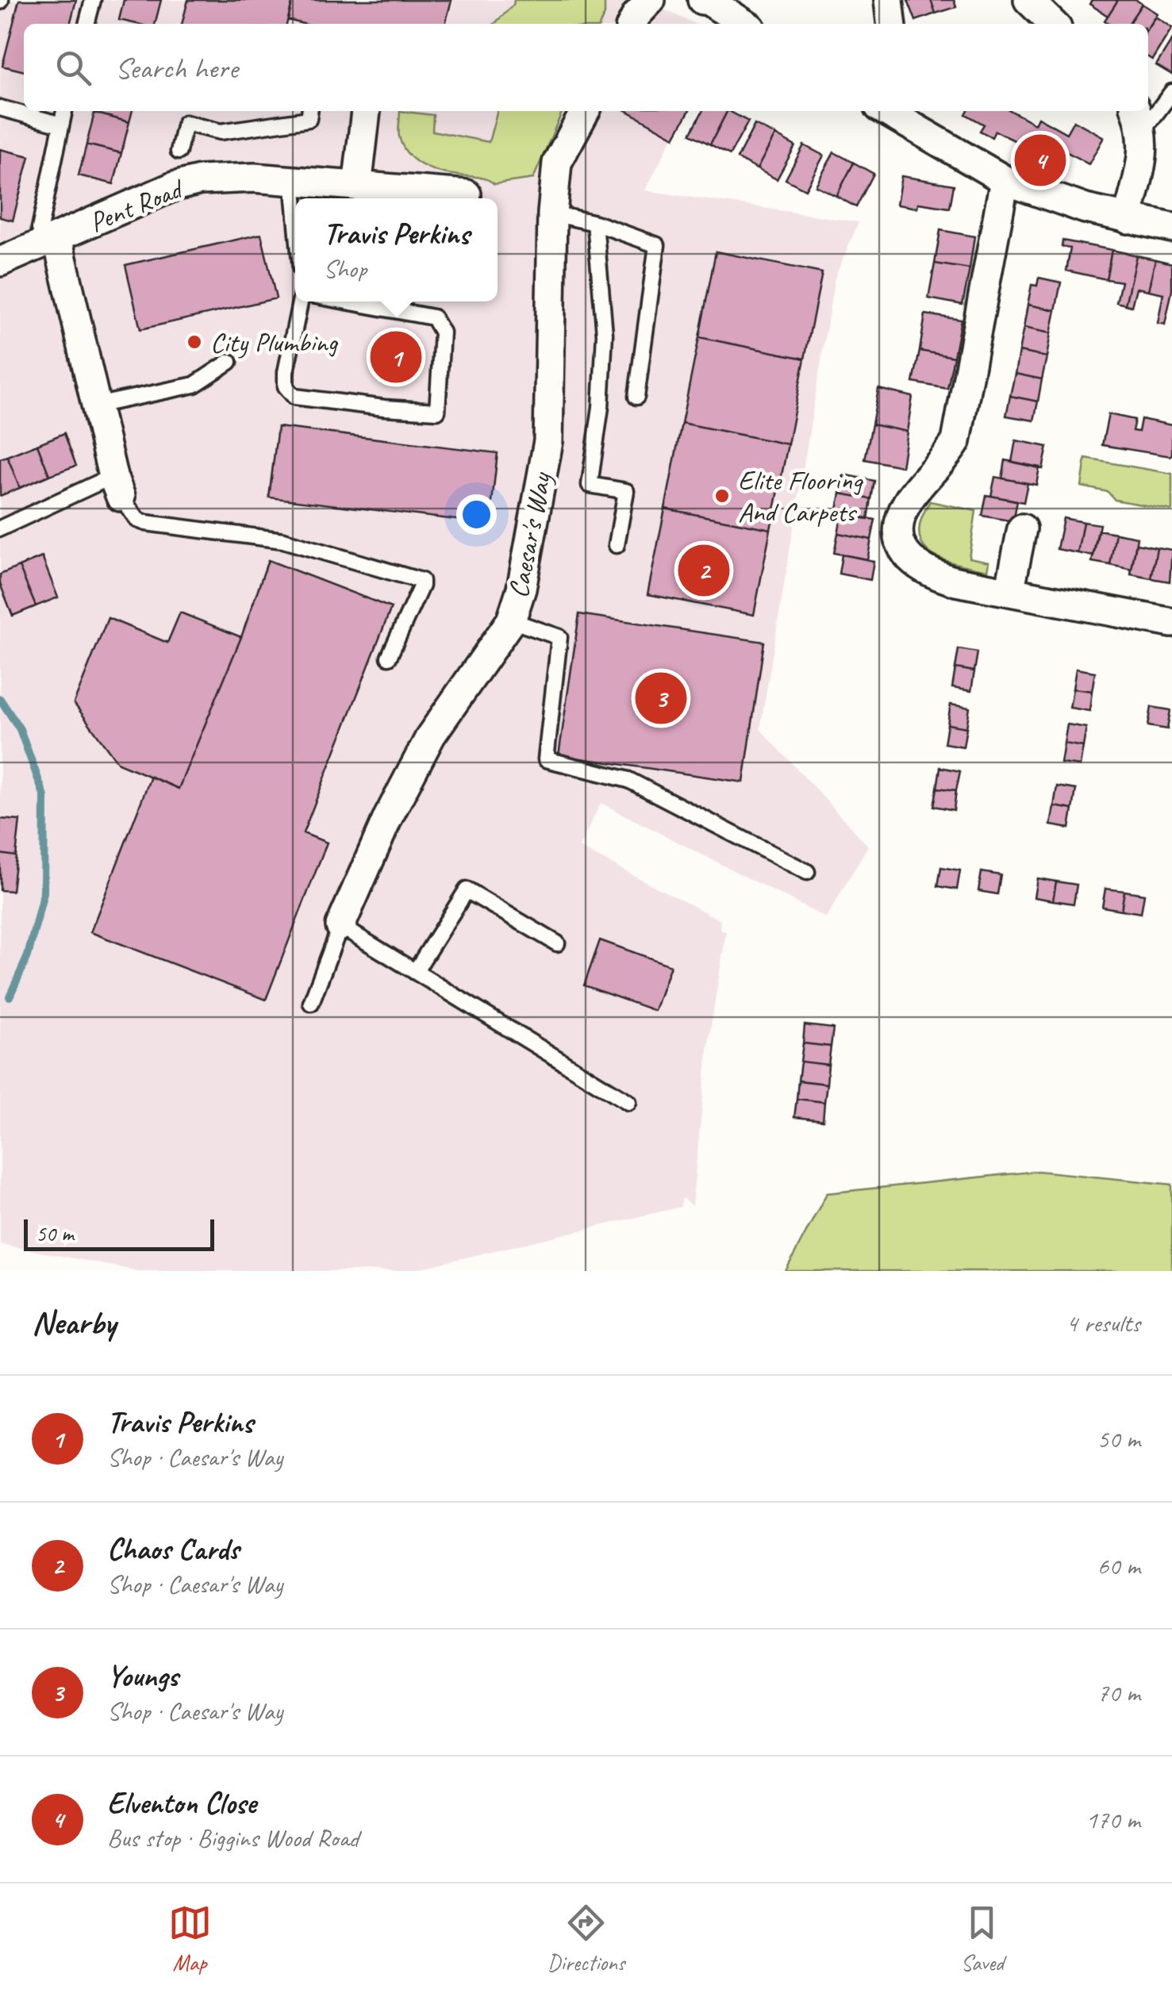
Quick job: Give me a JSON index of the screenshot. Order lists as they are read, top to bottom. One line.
{"streets":{"street":["Pent Road","Caesar's Way"]},"places":["City Plumbing","Elite Flooring And Carpets"],"scale_bar":"50 m","page":{"search":"Search here","pins":["4","1","2","3"],"popup":["Travis Perkins","Shop"],"scale":"50 m","heading":["Nearby","4 results"],"list":[{"mark":"1","name":"Travis Perkins","note":"Shop · Caesar's Way","value":"50 m"},{"mark":"2","name":"Chaos Cards","note":"Shop · Caesar's Way","value":"60 m"},{"mark":"3","name":"Youngs","note":"Shop · Caesar's Way","value":"70 m"},{"mark":"4","name":"Elventon Close","note":"Bus stop · Biggins Wood Road","value":"170 m"}],"nav":["Map","Directions","Saved"]}}
